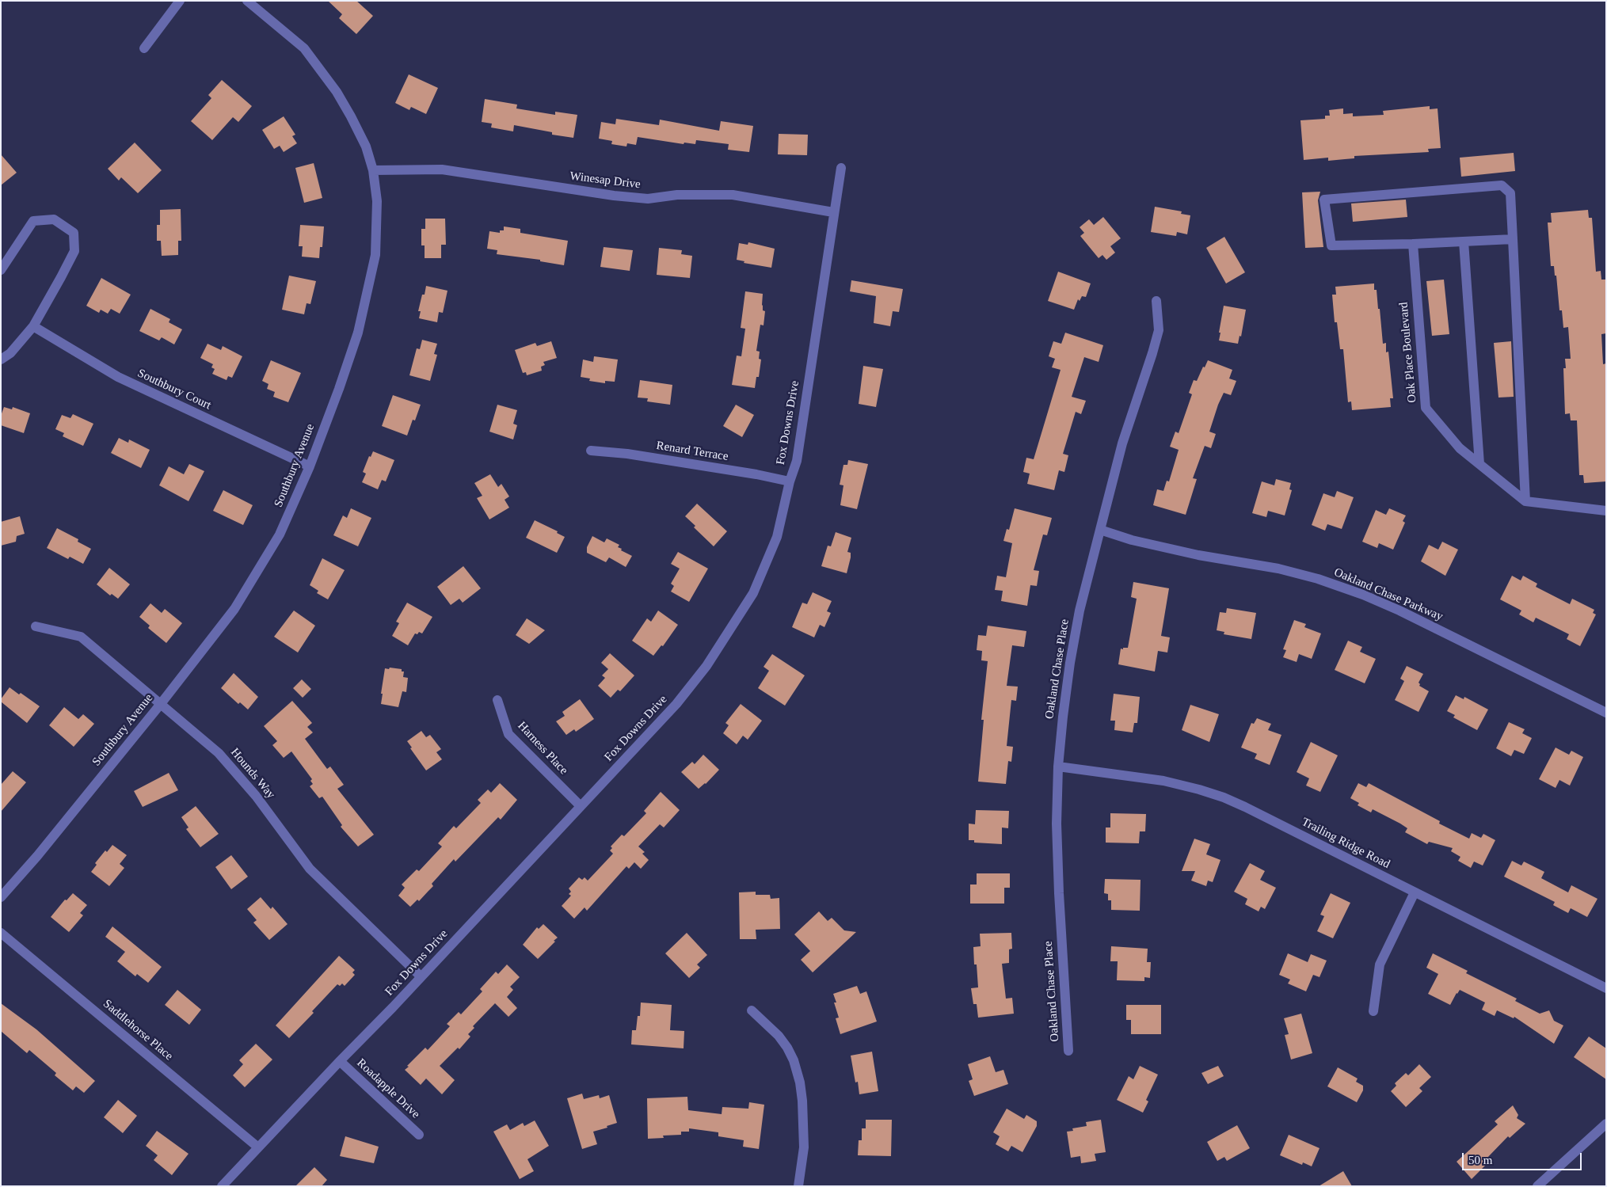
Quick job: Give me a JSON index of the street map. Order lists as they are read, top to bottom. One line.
{"streets":{"street":["Winesap Drive","Oak Place Boulevard","Southbury Court","Fox Downs Drive","Renard Terrace","Southbury Avenue","Oakland Chase Parkway","Oakland Chase Place","Harness Place","Hounds Way","Trailing Ridge Road","Saddlehorse Place","Roadapple Drive"]},"crossings":[["Winesap Drive","Fox Downs Drive"],["Winesap Drive","Southbury Avenue"],["Southbury Court","Southbury Avenue"],["Fox Downs Drive","Renard Terrace"],["Fox Downs Drive","Harness Place"],["Fox Downs Drive","Hounds Way"],["Fox Downs Drive","Saddlehorse Place"],["Fox Downs Drive","Roadapple Drive"],["Southbury Avenue","Hounds Way"],["Oakland Chase Parkway","Oakland Chase Place"],["Oakland Chase Place","Trailing Ridge Road"]],"scale_bar":"50 m"}
